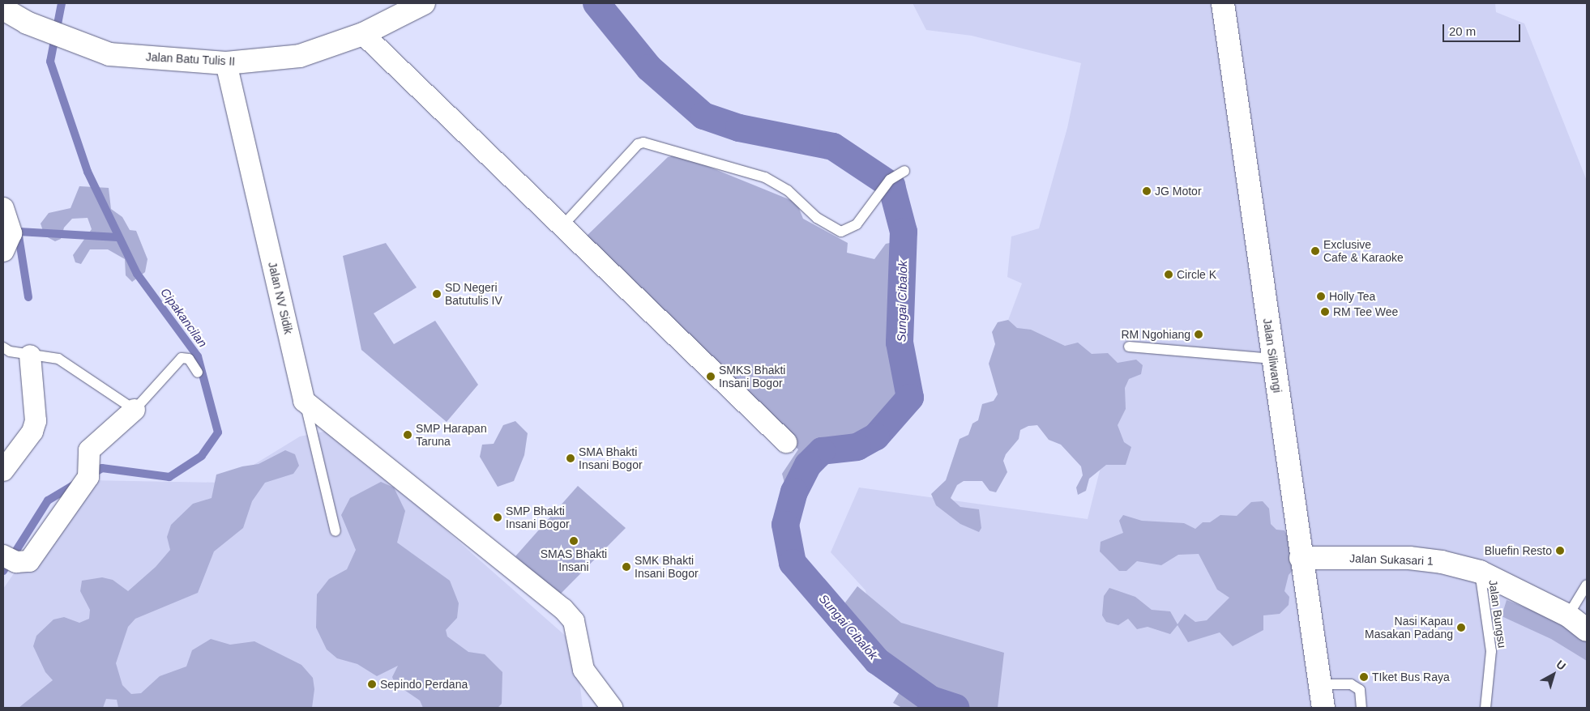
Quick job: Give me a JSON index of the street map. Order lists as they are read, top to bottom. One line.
{"streets":{"main road":["Jalan Batu Tulis II","Jalan Siliwangi","Jalan Sukasari 1"],"street":["Jalan NV Sidik"],"lane":["Jalan Bungsu"]},"crossings":[["Jalan Batu Tulis II","Jalan NV Sidik"],["Jalan Siliwangi","Jalan Sukasari 1"],["Jalan Sukasari 1","Jalan Bungsu"]],"water":["Sungai Cibalok","Cipakancilan"],"places":["JG Motor","Exclusive Cafe & Karaoke","Circle K","SD Negeri Batutulis IV","Holly Tea","RM Tee Wee","RM Ngohiang","SMKS Bhakti Insani Bogor","SMP Harapan Taruna","SMA Bhakti Insani Bogor","SMP Bhakti Insani Bogor","SMAS Bhakti Insani","Bluefin Resto","SMK Bhakti Insani Bogor","Nasi Kapau Masakan Padang","TIket Bus Raya","Sepindo Perdana"],"scale_bar":"20 m","north":"top right"}
